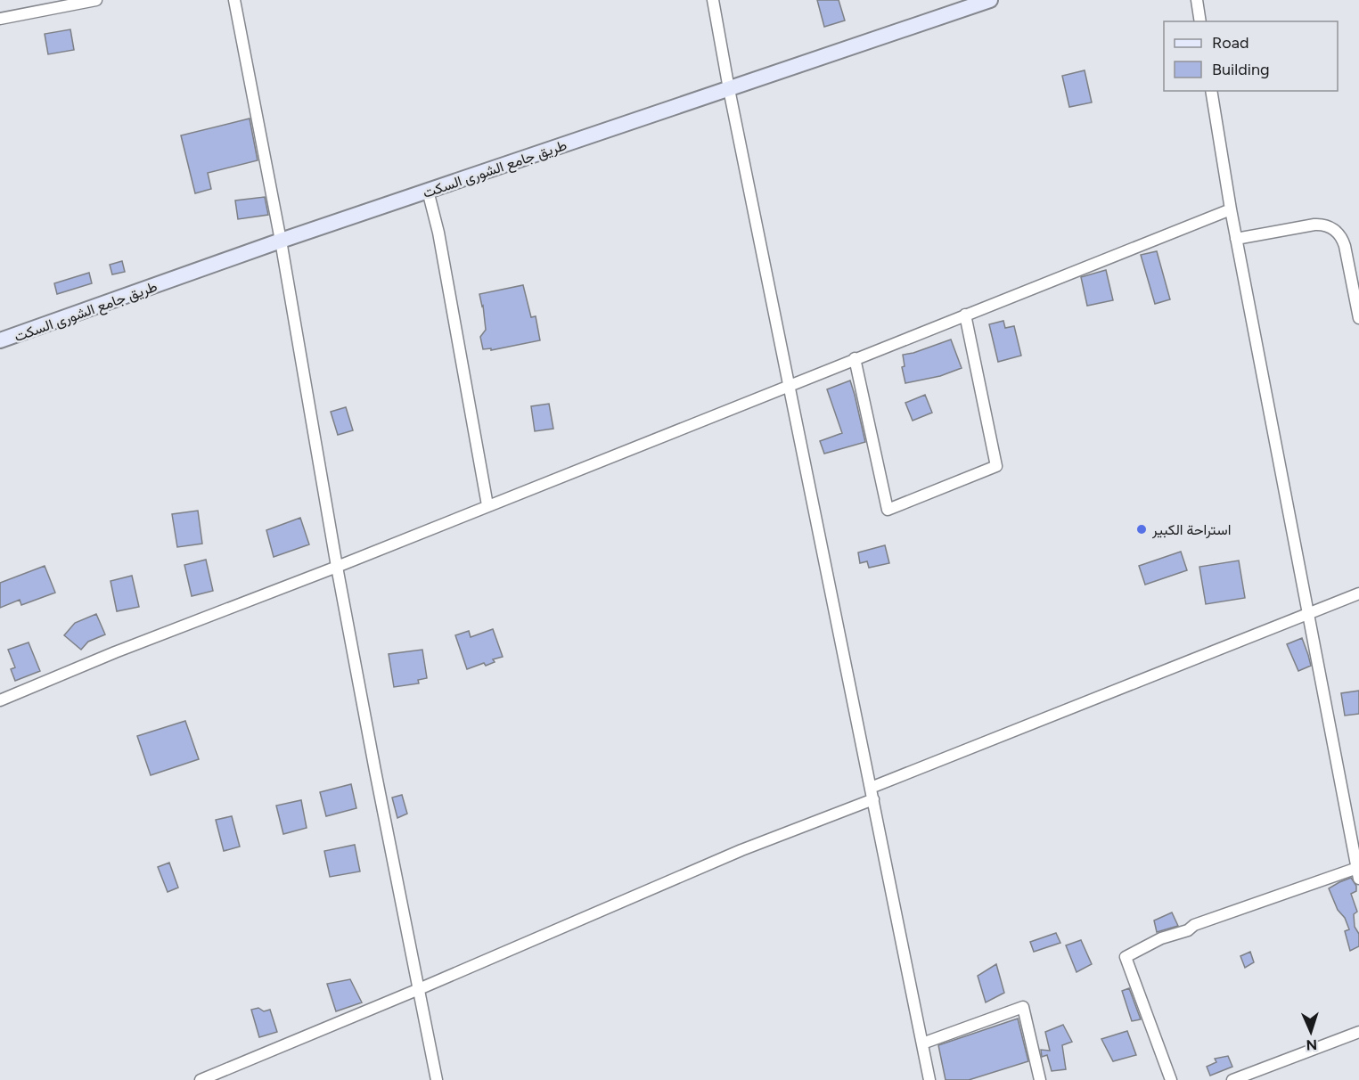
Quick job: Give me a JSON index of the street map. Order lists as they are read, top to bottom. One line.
{"streets":{"main road":["طريق جامع الشورى السكت"]},"places":["استراحة الكبير"],"legend":["Road","Building"],"north":"bottom"}
